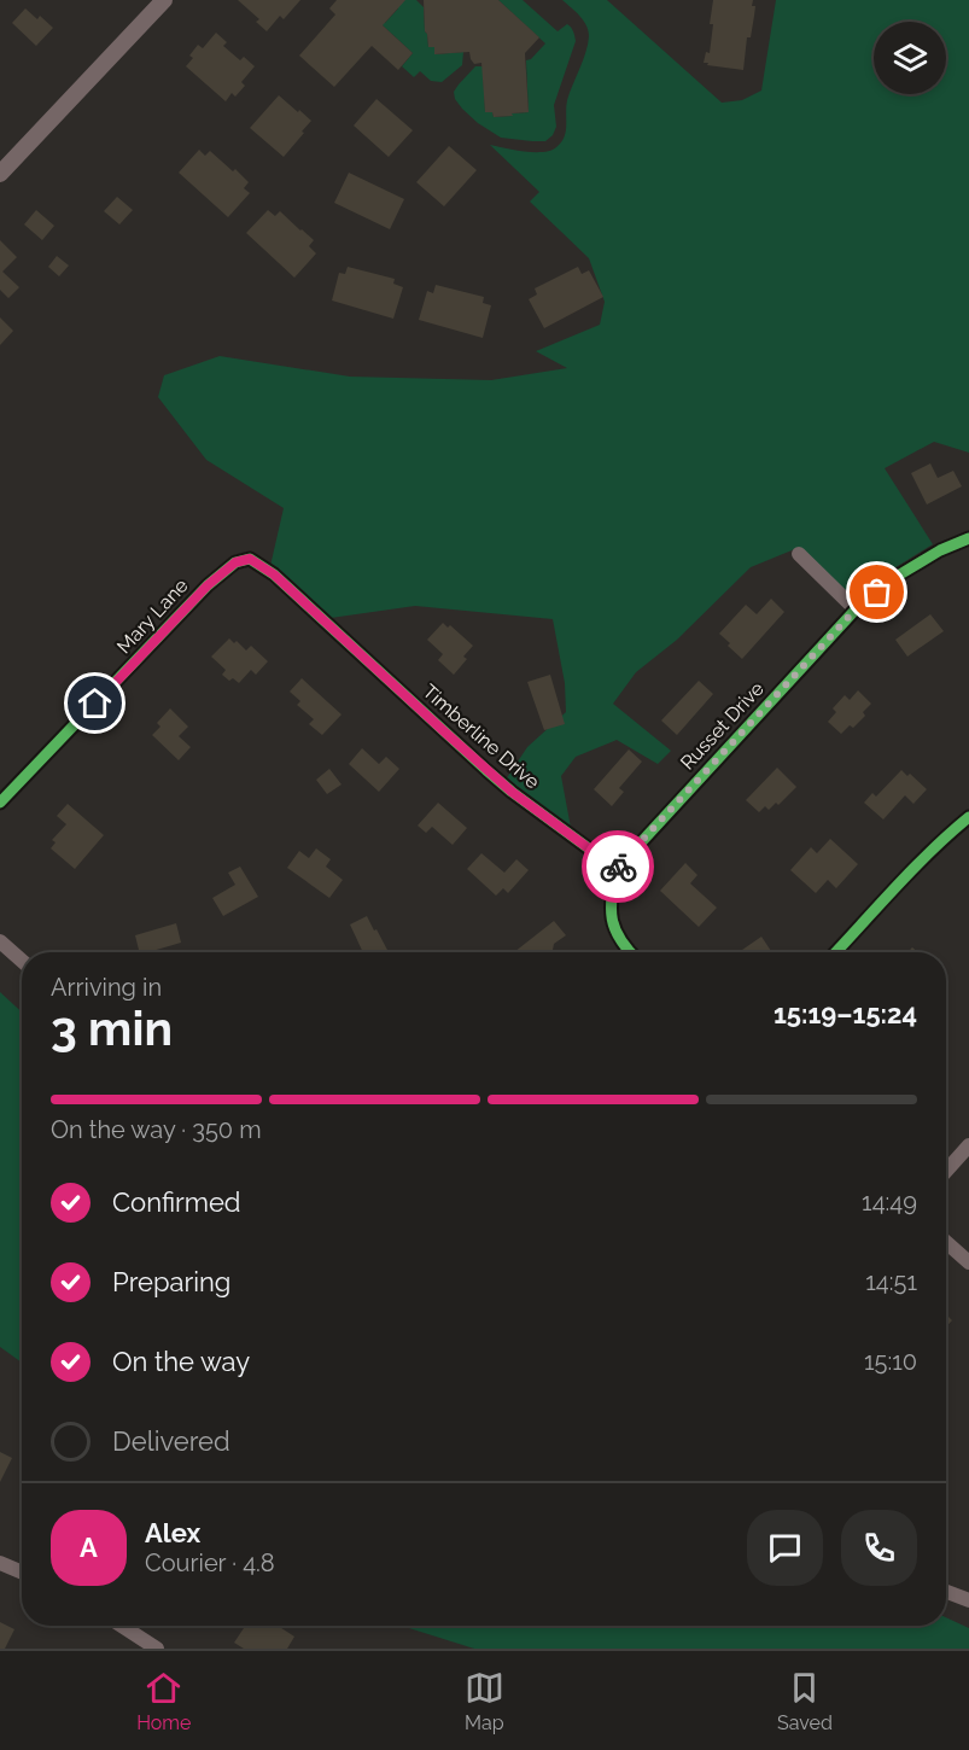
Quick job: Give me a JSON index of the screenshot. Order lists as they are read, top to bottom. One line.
{"streets":{"street":["Mary Lane","Russet Drive","Timberline Drive"]},"crossings":[["Mary Lane","Timberline Drive"],["Russet Drive","Timberline Drive"]],"page":{"heading":["3 min","Arriving in","15:19–15:24"],"panel":["Alex","Courier · 4.8"],"bar":"On the way · 350 m","list":[["Confirmed","14:49"],["Preparing","14:51"],["On the way","15:10"],"Delivered"],"round":"A","tabs":["Home","Map","Saved"]}}
